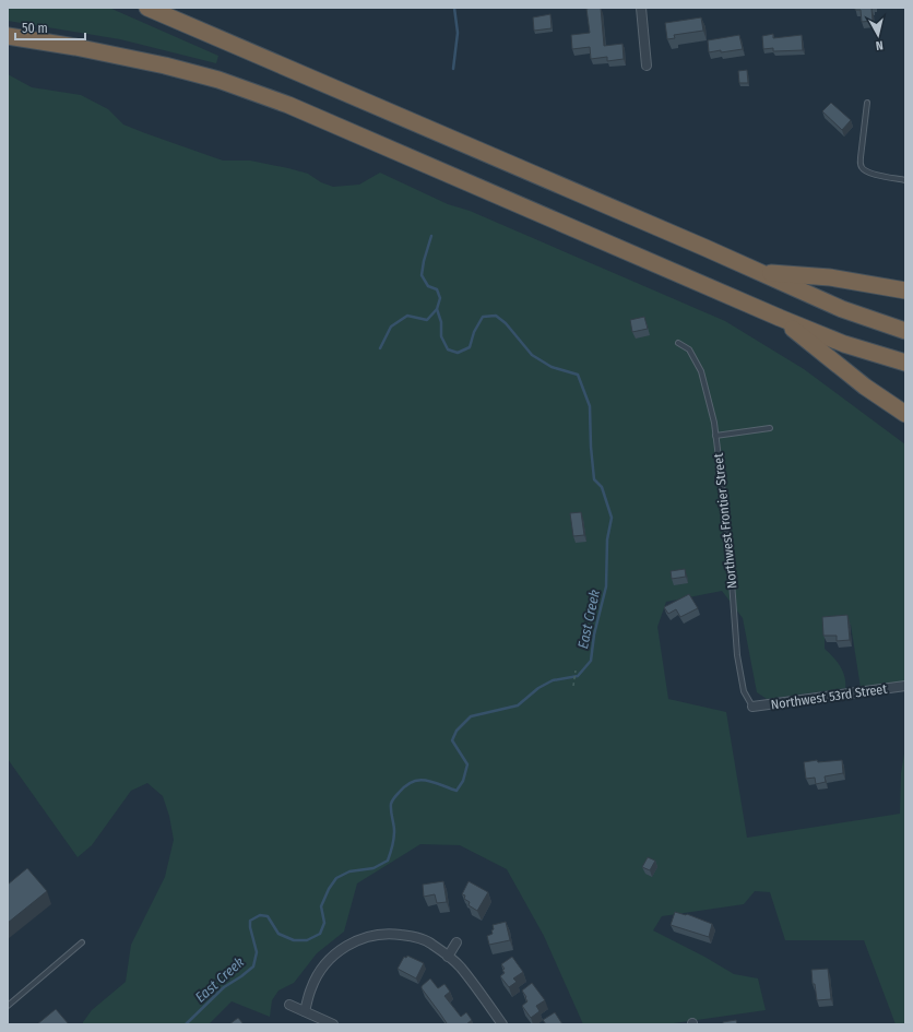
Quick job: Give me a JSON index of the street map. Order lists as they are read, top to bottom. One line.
{"streets":{"street":["Northwest 53rd Street"],"lane":["Northwest Frontier Street"]},"crossings":[["Northwest Frontier Street","Northwest 53rd Street"]],"water":["East Creek"],"scale_bar":"50 m","north":"bottom"}
